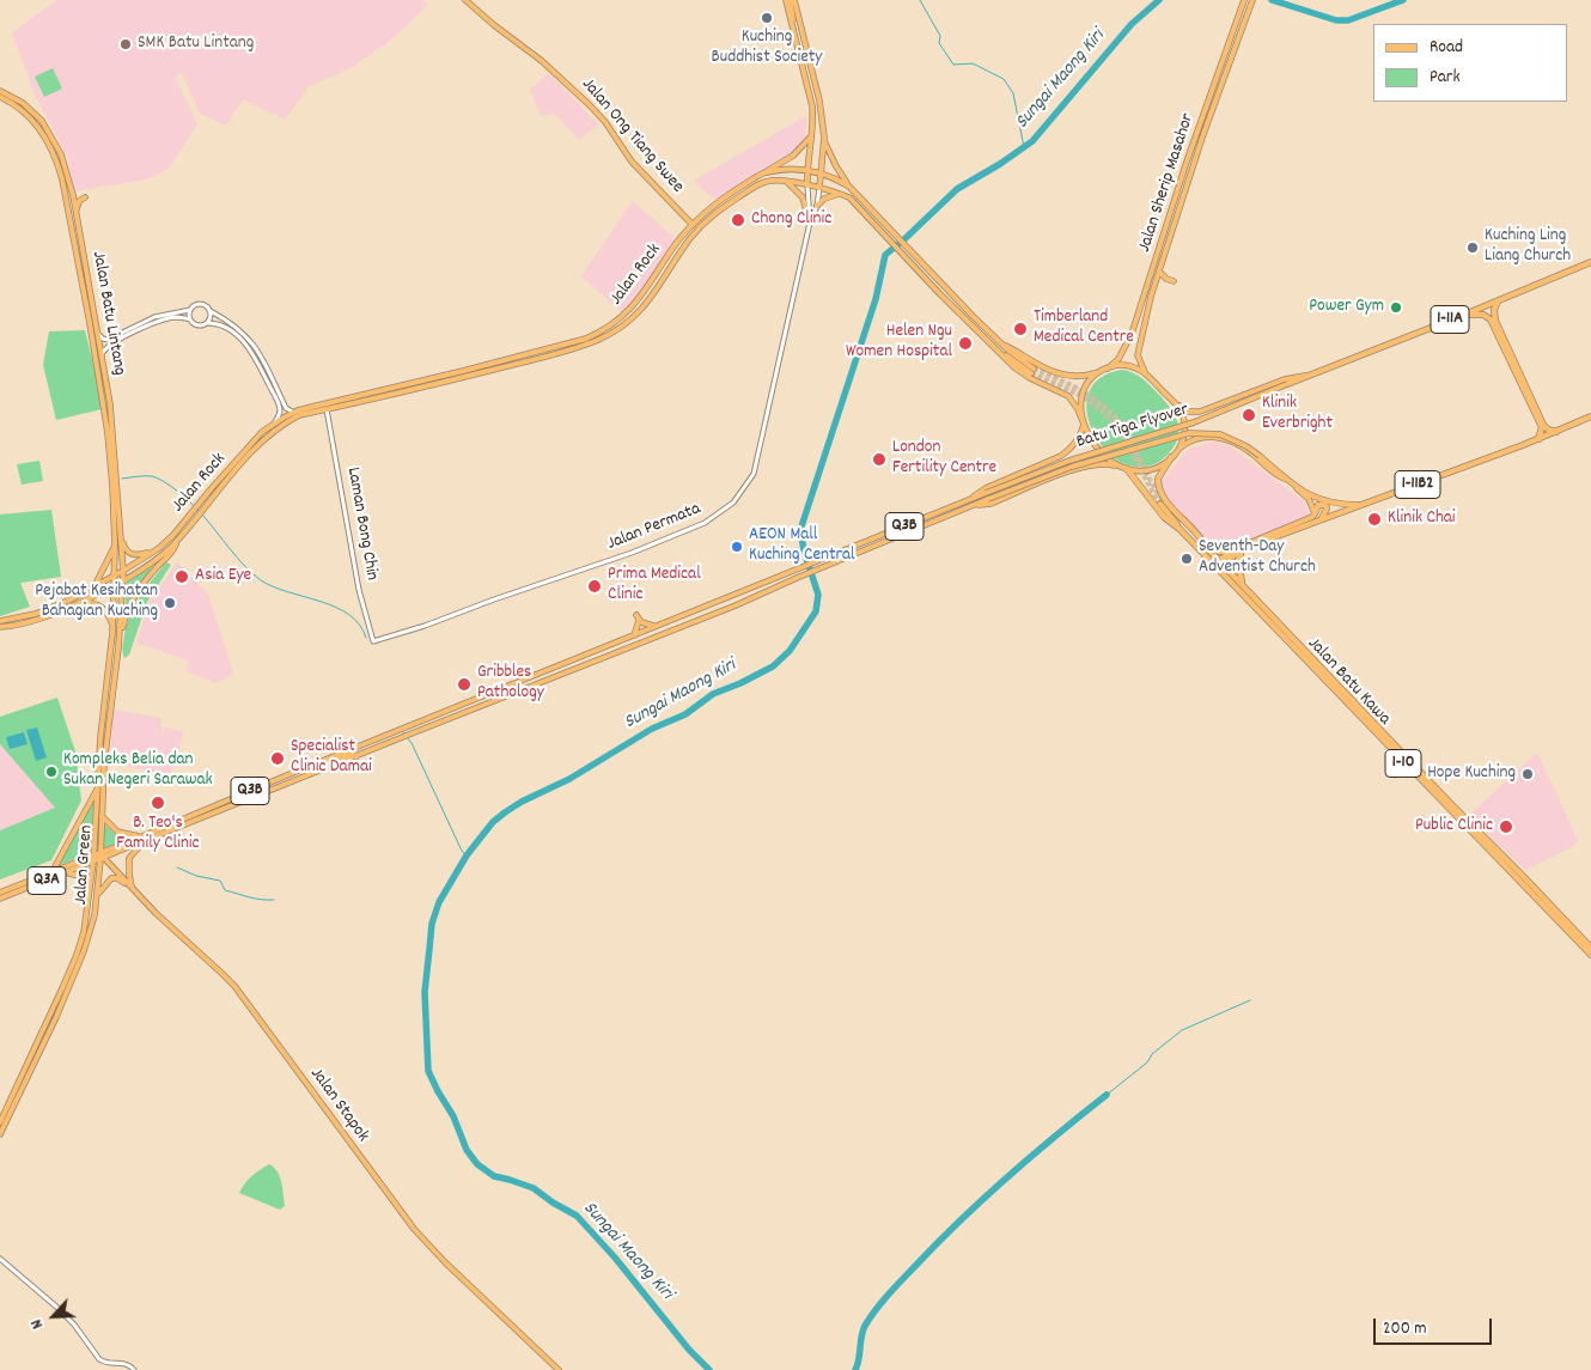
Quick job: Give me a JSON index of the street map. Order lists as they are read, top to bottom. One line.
{"streets":{"highway":["1-11A","1-11B2","Jalan Batu Kawa","1-10"],"main road":["Jalan Ong Tiang Swee","Jalan Sherip Masahor","Jalan Rock","Jalan Batu Lintang","Batu Tiga Flyover","Q3B","Jalan Green","Q3A","Jalan Stapok"],"street":["Laman Bong Chin","Jalan Permata"]},"crossings":[["Jalan Ong Tiang Swee","Jalan Rock"],["Jalan Sherip Masahor","Jalan Rock"],["Jalan Rock","Jalan Batu Lintang"],["Jalan Rock","Laman Bong Chin"],["Jalan Rock","Jalan Green"],["Jalan Batu Lintang","Jalan Green"],["1-11A","Batu Tiga Flyover"],["Batu Tiga Flyover","Q3B"],["1-11B2","Jalan Batu Kawa"],["Laman Bong Chin","Jalan Permata"],["Q3B","Jalan Green"],["Q3B","Q3A"],["Q3B","Jalan Stapok"],["Jalan Green","Q3A"],["Jalan Green","Jalan Stapok"]],"water":["Sungai Maong Kiri"],"places":["Kuching Buddhist Society","SMK Batu Lintang","Chong Clinic","Kuching Ling Liang Church","Power Gym","Timberland Medical Centre","Helen Ngu Women Hospital","Klinik Everbright","London Fertility Centre","Klinik Chai","AEON Mall Kuching Central","Seventh-Day Adventist Church","Asia Eye","Prima Medical Clinic","Pejabat Kesihatan Bahagian Kuching","Gribbles Pathology","Specialist Clinic Damai","Kompleks Belia dan Sukan Negeri Sarawak","Hope Kuching","B. Teo's Family Clinic","Public Clinic"],"legend":["Road","Park"],"scale_bar":"200 m","north":"bottom left"}
